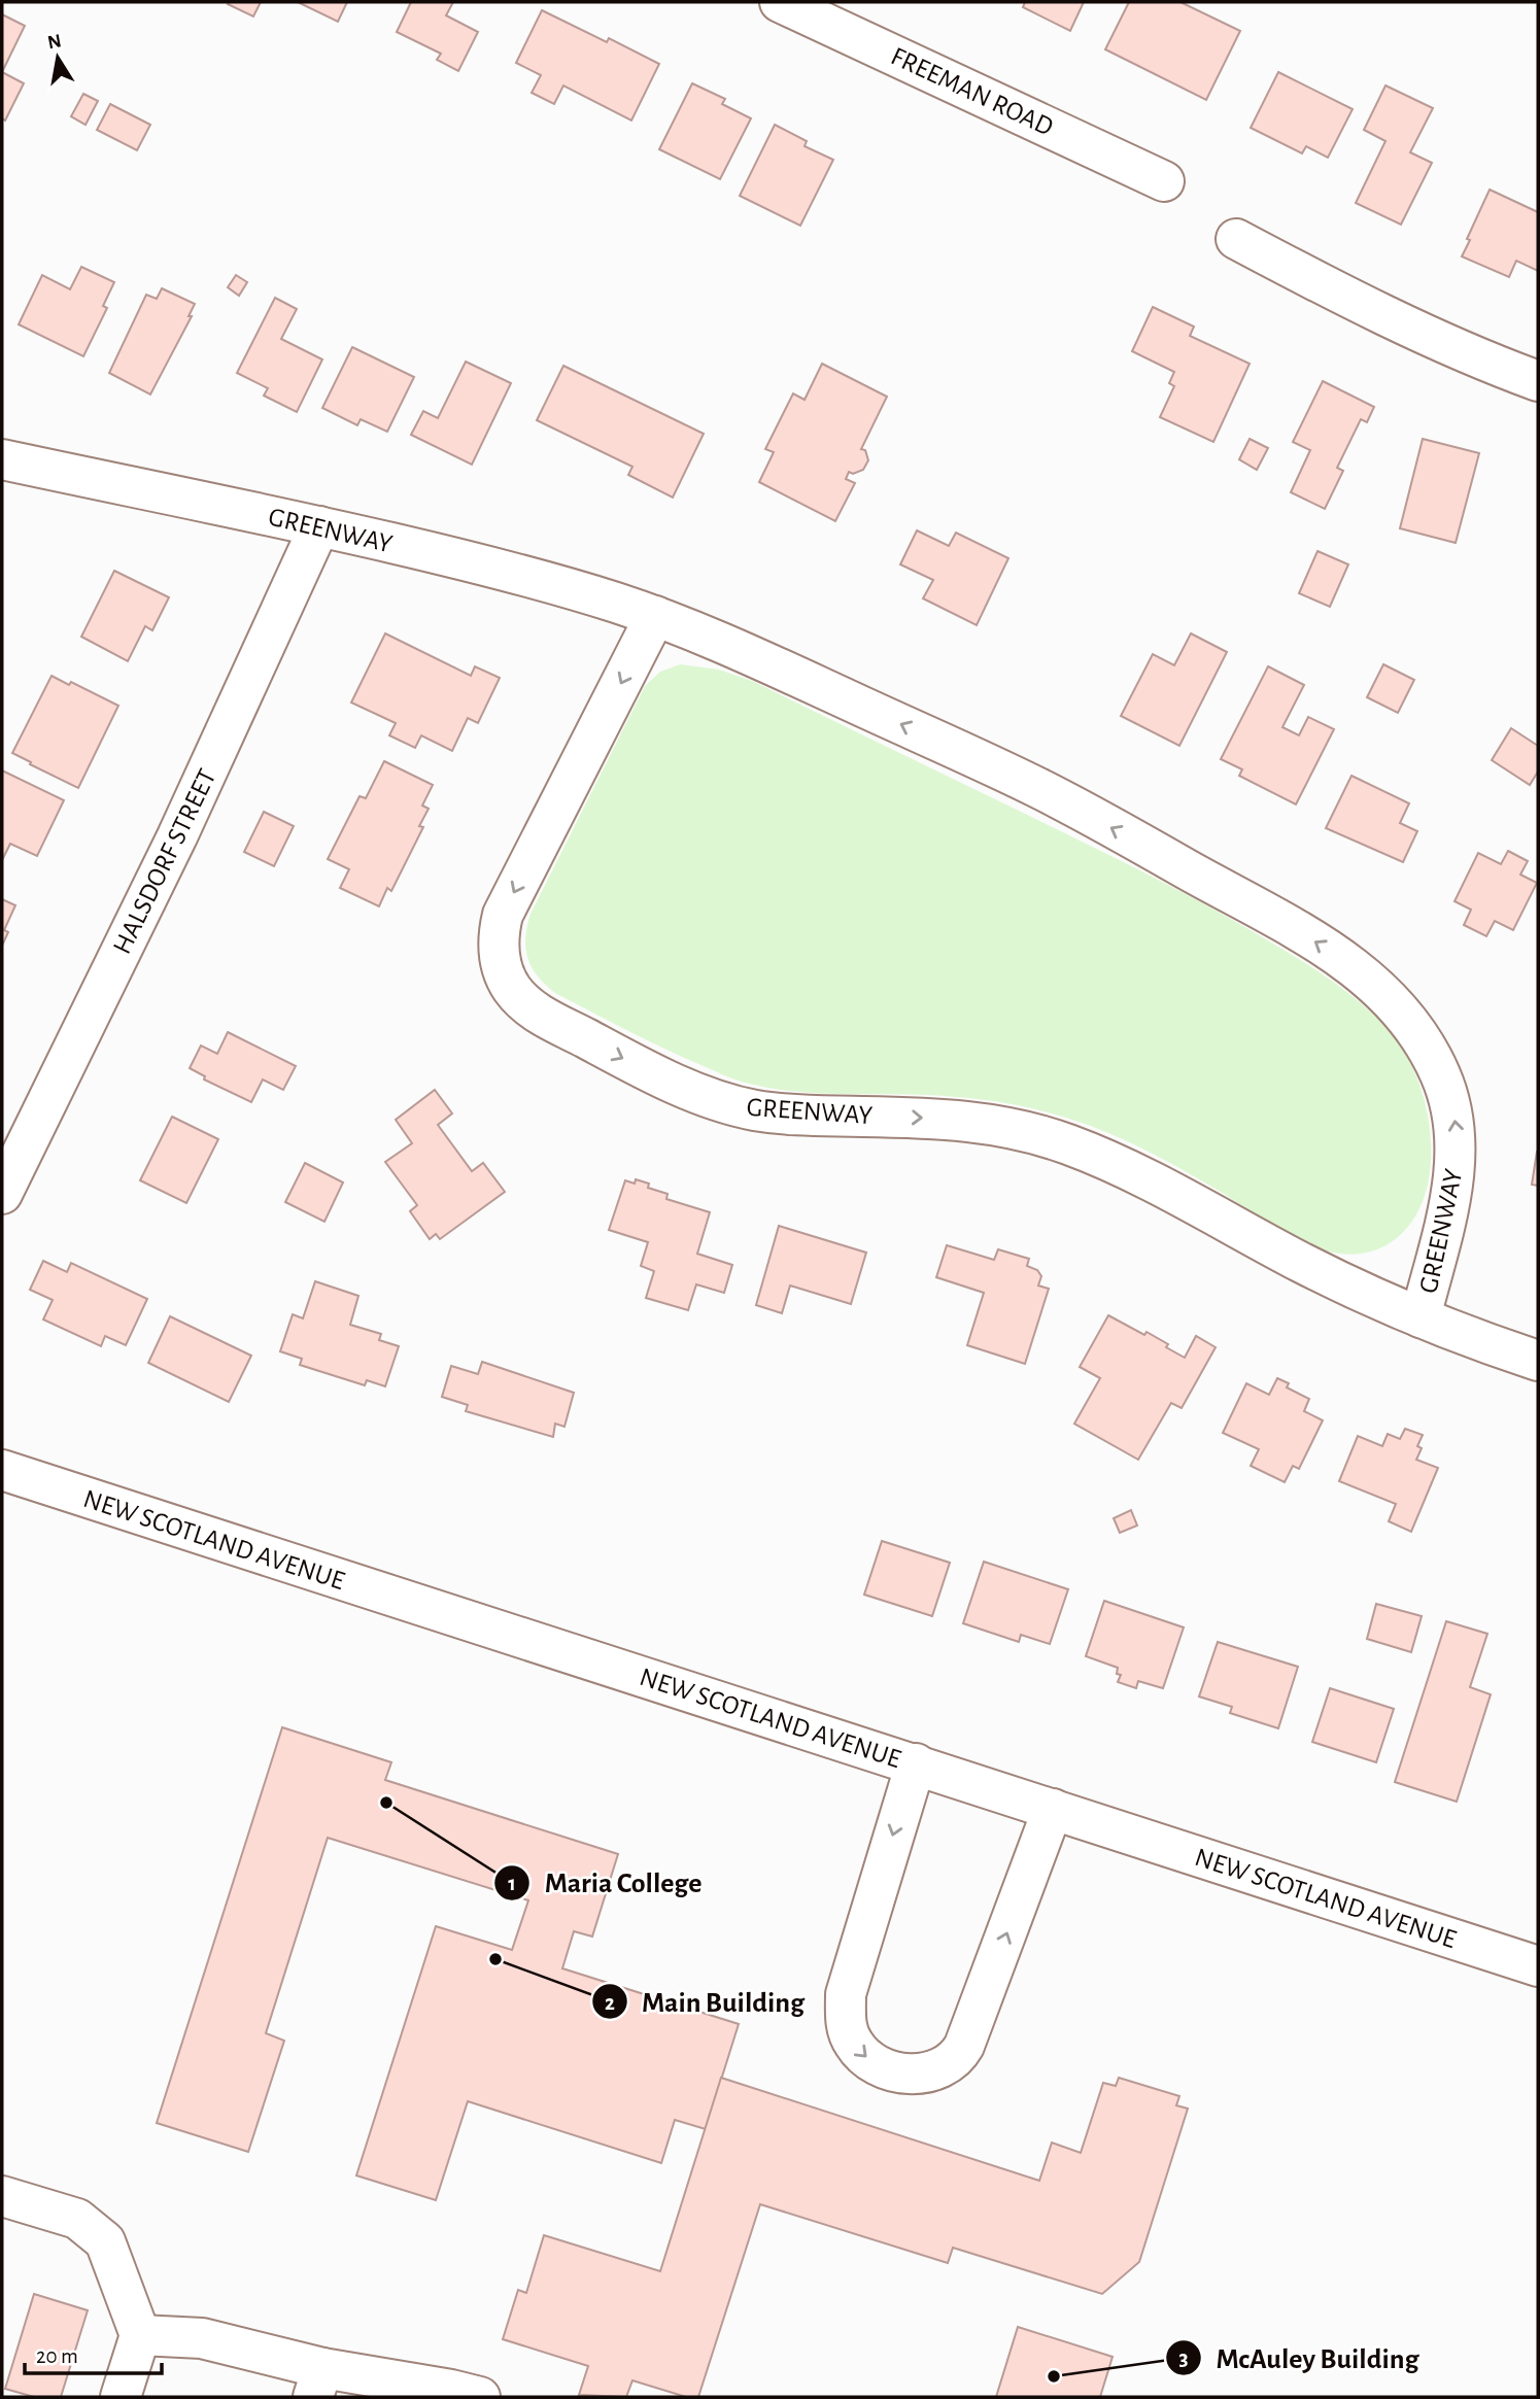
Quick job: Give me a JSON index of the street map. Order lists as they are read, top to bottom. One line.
{"streets":{"street":["FREEMAN ROAD","GREENWAY","HALSDORF STREET","NEW SCOTLAND AVENUE"]},"crossings":[["GREENWAY","HALSDORF STREET"]],"places":["Maria College","Main Building","McAuley Building"],"scale_bar":"20 m","north":"top"}
